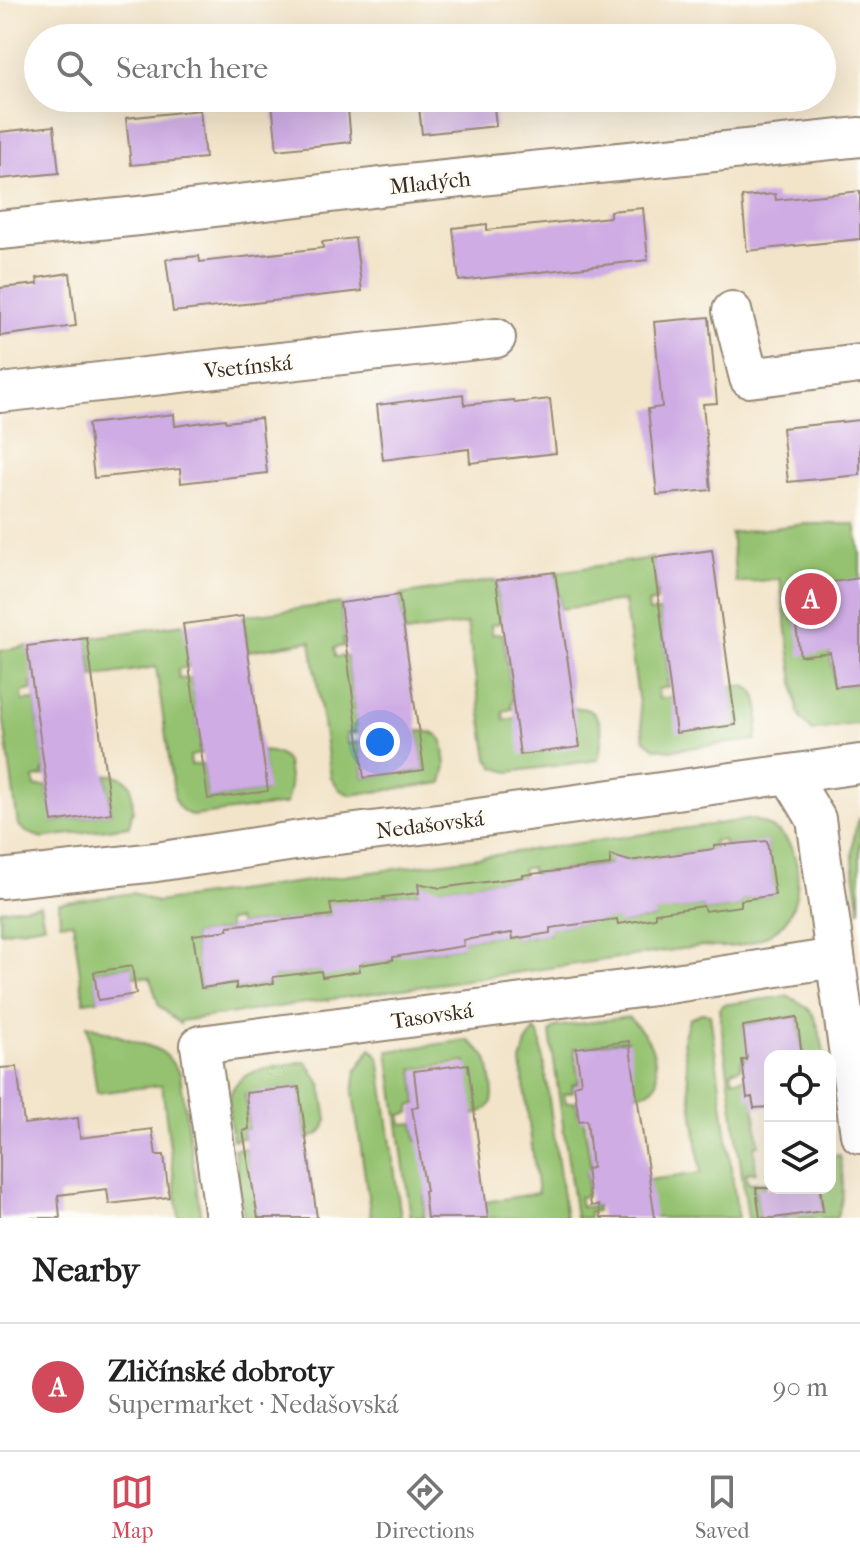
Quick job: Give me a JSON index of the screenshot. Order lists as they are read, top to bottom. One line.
{"streets":{"street":["Mladých","Vsetínská","Nedašovská","Tasovská"]},"page":{"search":"Search here","pins":"A","heading":"Nearby","list":[{"mark":"A","name":"Zličínské dobroty","note":"Supermarket · Nedašovská","value":"90 m"}],"nav":["Map","Directions","Saved"]}}
